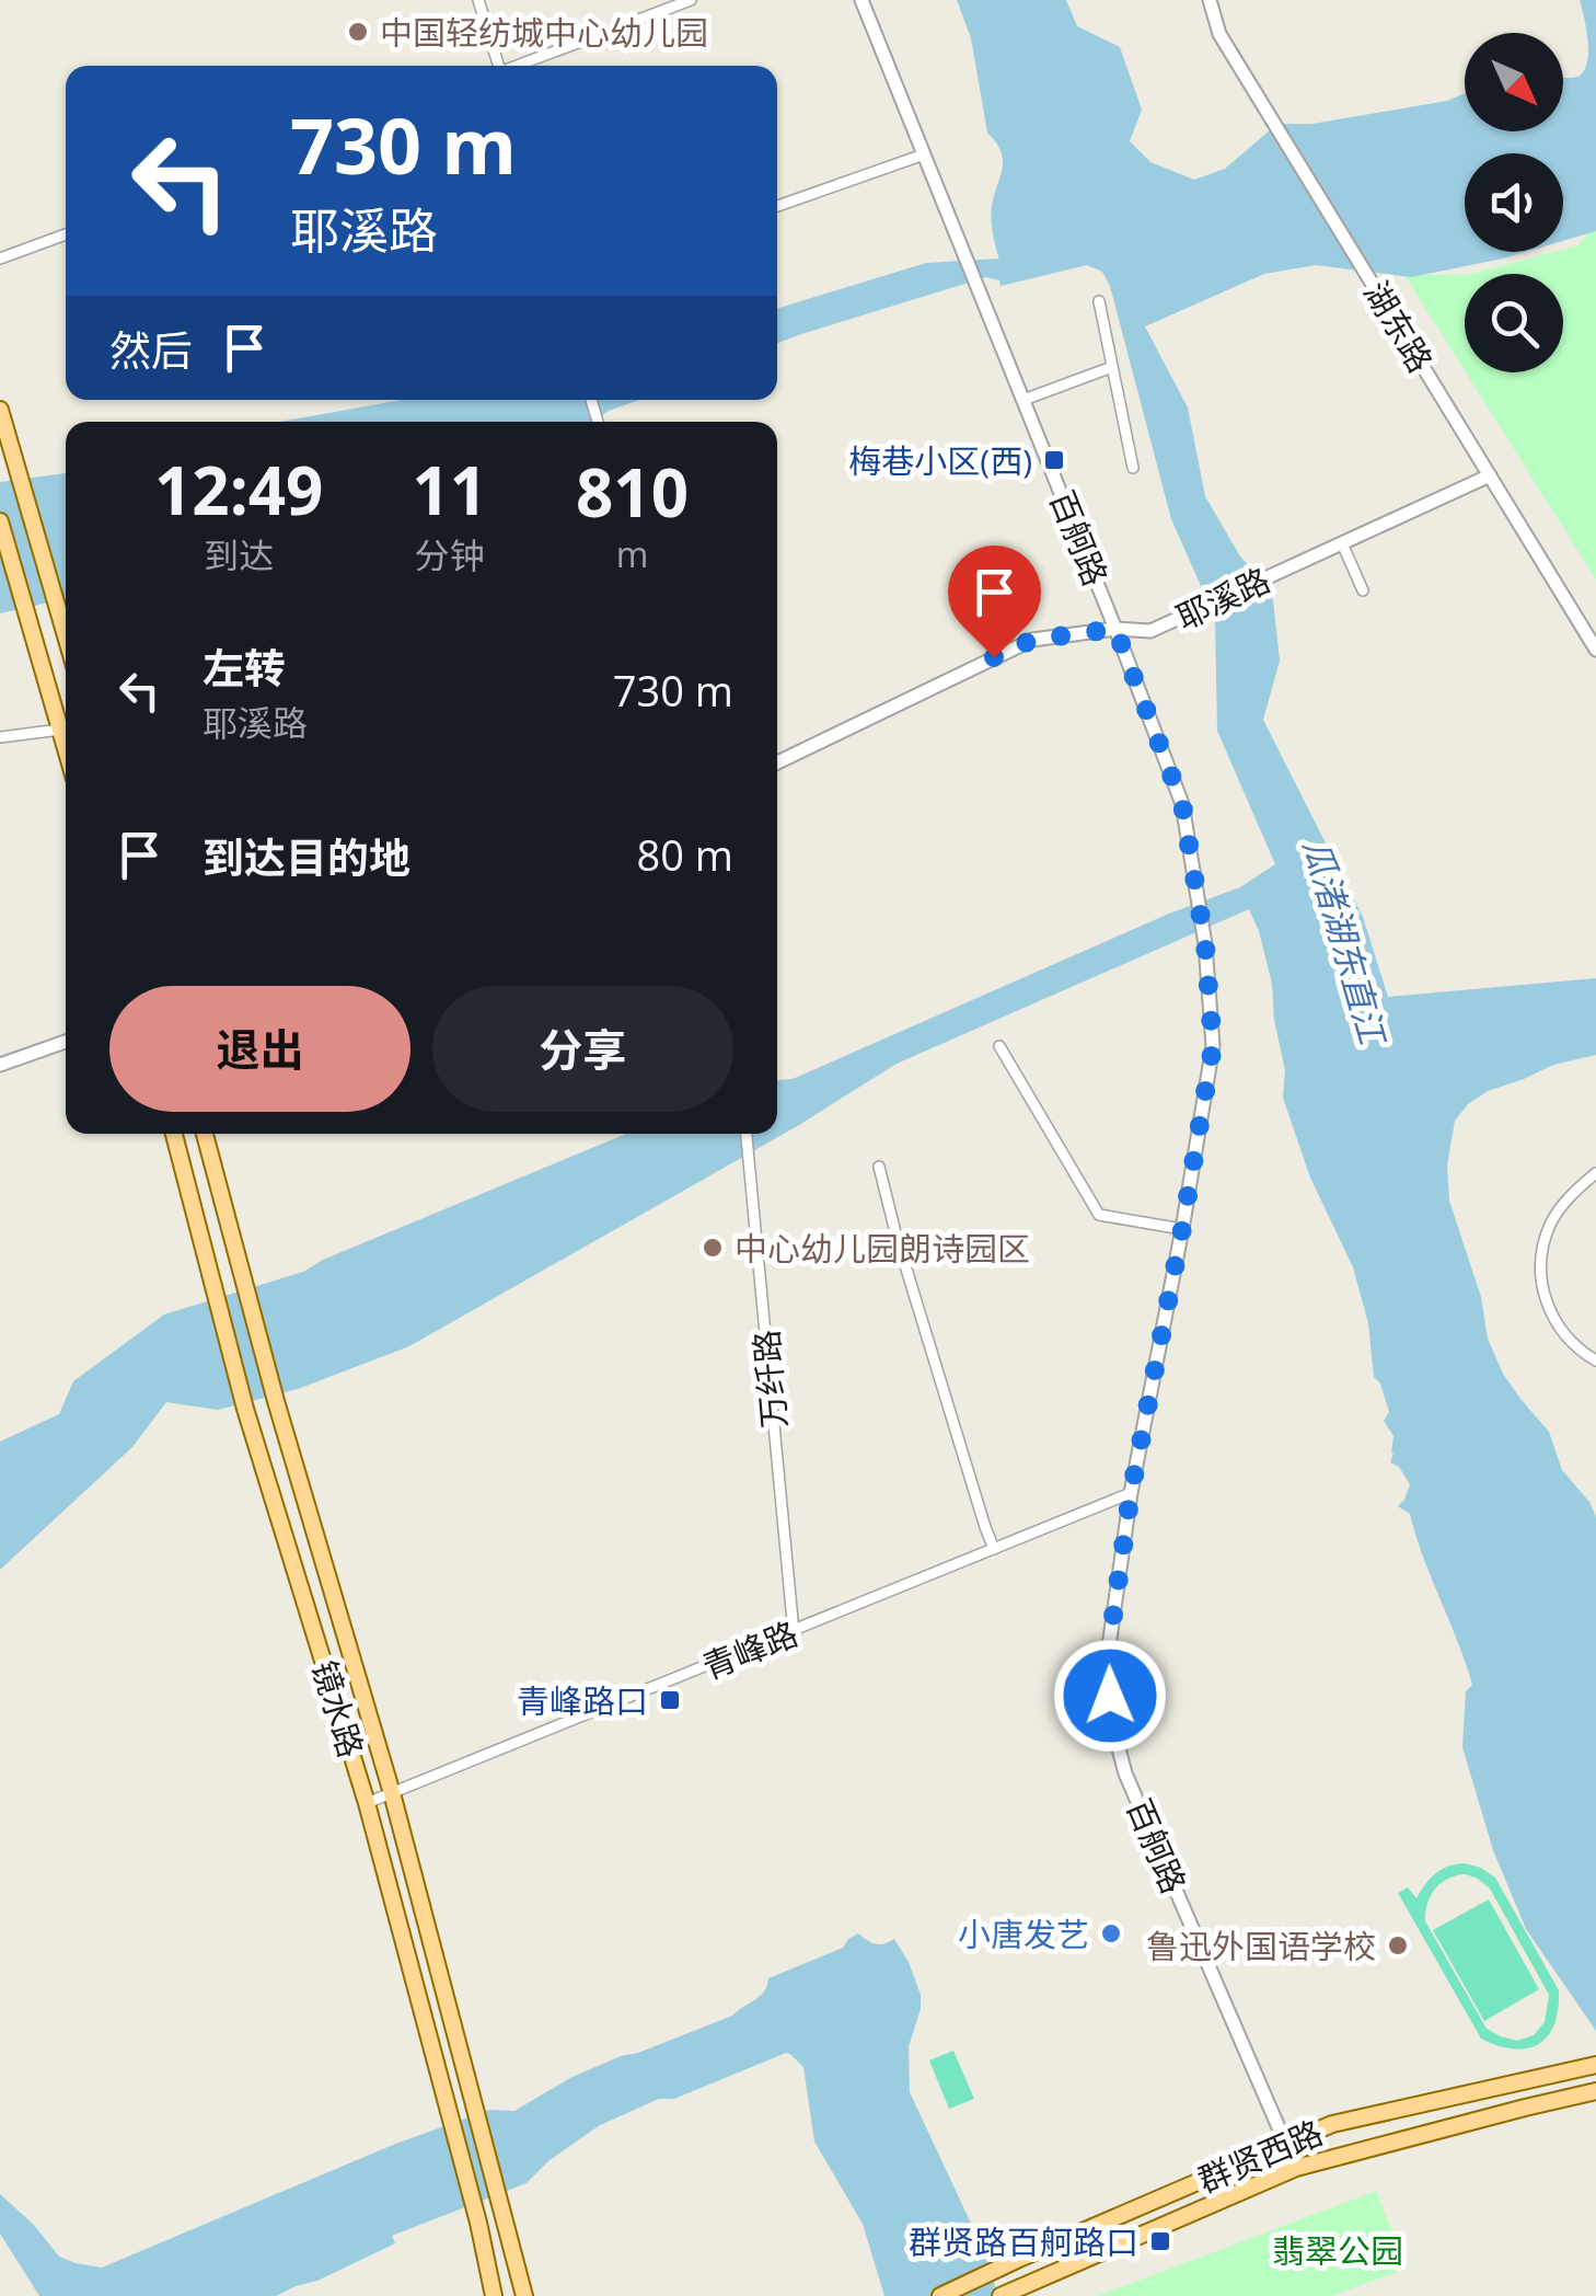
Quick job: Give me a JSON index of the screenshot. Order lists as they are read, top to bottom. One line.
{"streets":{"main road":["镜水路","群贤西路"],"street":["湖东路","百舸路","耶溪路","万纤路","青峰路"]},"crossings":[["湖东路","耶溪路"],["百舸路","耶溪路"],["百舸路","青峰路"],["百舸路","群贤西路"],["万纤路","青峰路"],["青峰路","镜水路"]],"water":["瓜渚湖东直江"],"parks":["翡翠公园"],"places":{"other":["中国轻纺城中心幼儿园","中心幼儿园朗诗园区","小唐发艺","鲁迅外国语学校"],"transit":["梅巷小区(西)","青峰路口","群贤路百舸路口"]},"north":"bottom right","page":{"turn":["730 m","耶溪路"],"then":"然后","eta":["12:49","到达","11","分钟","810","m"],"list":[{"name":"左转","note":"耶溪路","value":"730 m"},{"name":"到达目的地","value":"80 m"}],"buttons":["退出","分享"]}}
